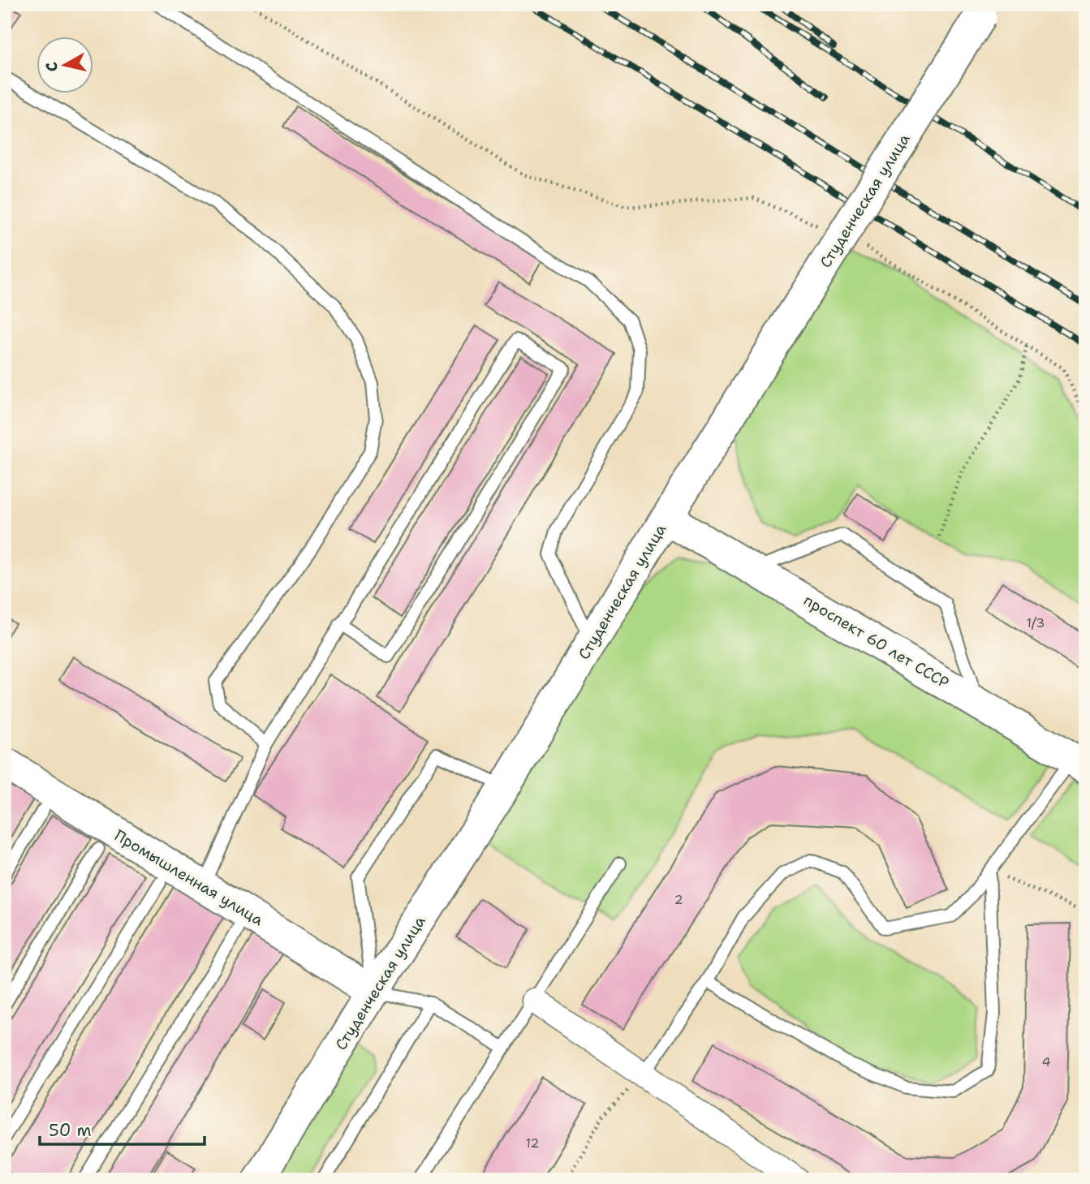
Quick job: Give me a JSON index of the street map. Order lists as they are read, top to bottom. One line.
{"streets":{"main road":["Студенческая улица","проспект 60 лет СССР","Промышленная улица"]},"crossings":[["Студенческая улица","проспект 60 лет СССР"],["Студенческая улица","Промышленная улица"]],"house_numbers":["1/3","2","4","12"],"scale_bar":"50 m","north":"left"}
